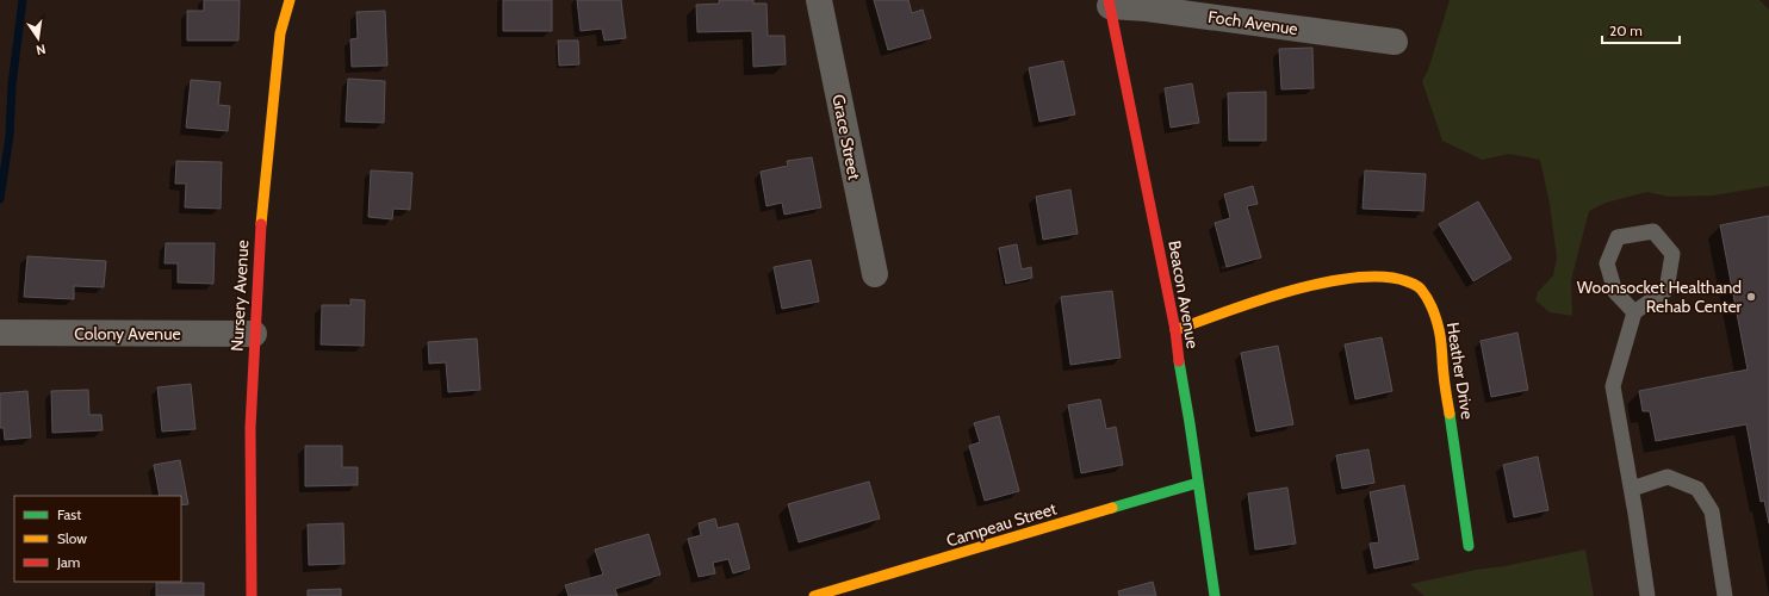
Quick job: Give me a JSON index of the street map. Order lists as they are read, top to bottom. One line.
{"streets":{"street":["Foch Avenue","Grace Street","Beacon Avenue","Nursery Avenue","Colony Avenue","Heather Drive","Campeau Street"]},"crossings":[["Foch Avenue","Beacon Avenue"],["Beacon Avenue","Heather Drive"],["Beacon Avenue","Campeau Street"],["Nursery Avenue","Colony Avenue"]],"places":["Woonsocket Healthand Rehab Center"],"legend":["Fast","Slow","Jam"],"scale_bar":"20 m","north":"bottom"}
